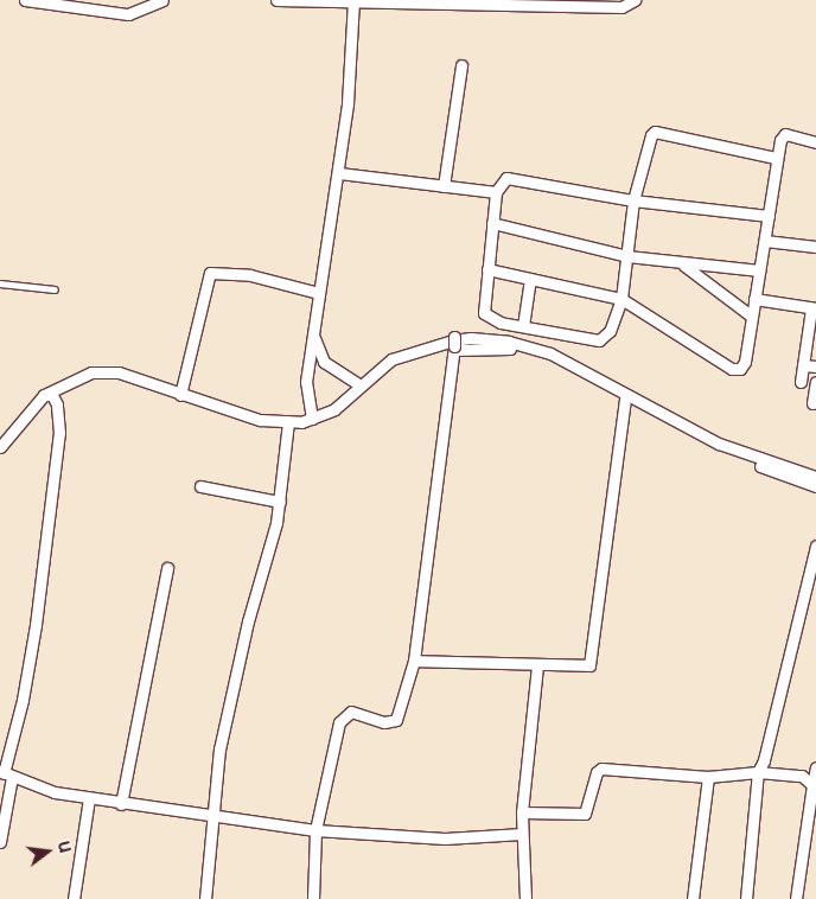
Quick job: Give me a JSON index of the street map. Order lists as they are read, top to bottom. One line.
{"north":"right"}
